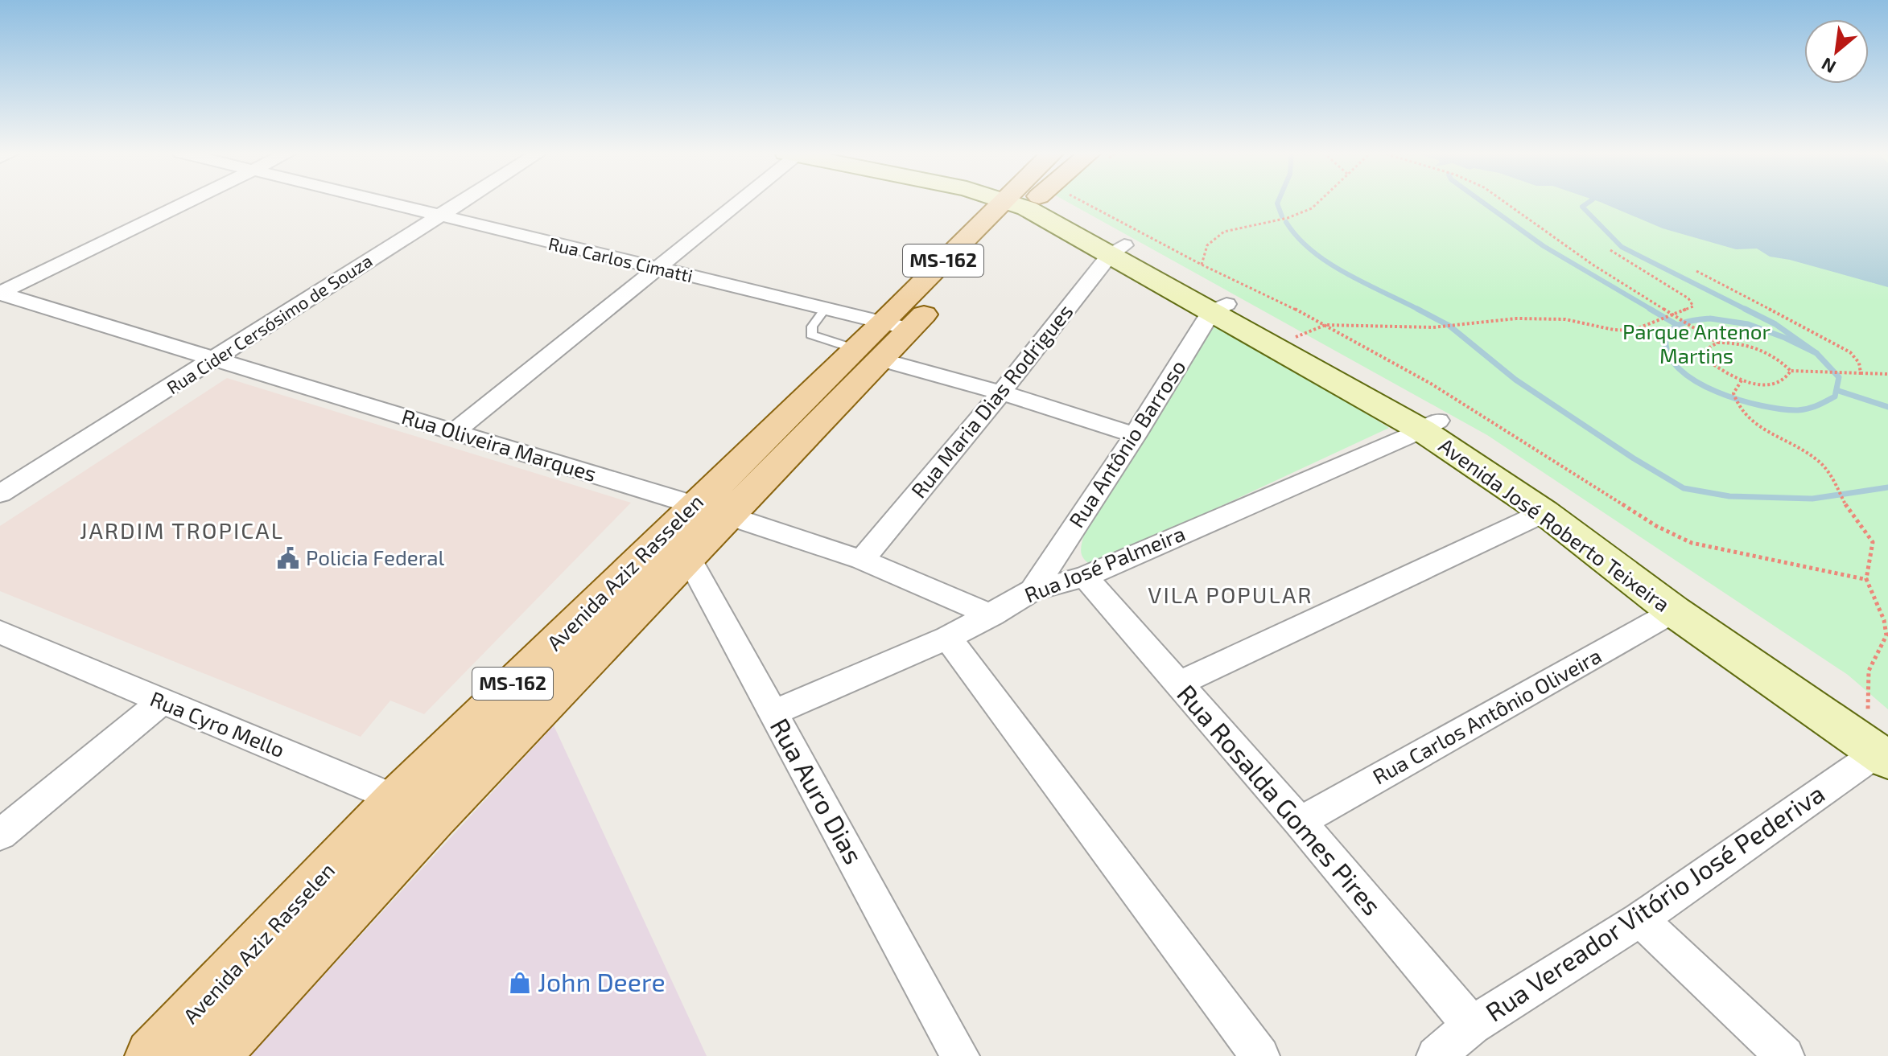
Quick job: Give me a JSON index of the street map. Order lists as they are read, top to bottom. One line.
{"streets":{"main road":["MS-162","Avenida Aziz Rasselen"],"street":["Rua Carlos Cimatti","Rua Cider Cersósimo de Souza","Rua Maria Dias Rodrigues","Rua Antônio Barroso","Rua Oliveira Marques","Avenida José Roberto Teixeira","Rua José Palmeira","Rua Carlos Antônio Oliveira","Rua Cyro Mello","Rua Auro Dias","Rua Rosalda Gomes Pires","Rua Vereador Vitório José Pederiva"]},"crossings":[["Rua Carlos Cimatti","Rua Cider Cersósimo de Souza"],["Rua Carlos Cimatti","Rua Maria Dias Rodrigues"],["Rua Carlos Cimatti","Rua Antônio Barroso"],["Rua Carlos Cimatti","Avenida Aziz Rasselen"],["Rua Cider Cersósimo de Souza","Rua Oliveira Marques"],["Rua Maria Dias Rodrigues","Rua Oliveira Marques"],["Rua Maria Dias Rodrigues","Avenida José Roberto Teixeira"],["Rua Antônio Barroso","Avenida José Roberto Teixeira"],["Rua Antônio Barroso","Rua José Palmeira"],["Rua Oliveira Marques","Rua José Palmeira"],["Rua Oliveira Marques","Avenida Aziz Rasselen"],["Rua Oliveira Marques","Rua Auro Dias"],["Avenida José Roberto Teixeira","Rua José Palmeira"],["Avenida José Roberto Teixeira","Rua Carlos Antônio Oliveira"],["Avenida José Roberto Teixeira","Rua Vereador Vitório José Pederiva"],["Rua José Palmeira","Rua Auro Dias"],["Rua José Palmeira","Rua Rosalda Gomes Pires"],["Avenida Aziz Rasselen","Rua Cyro Mello"],["Avenida Aziz Rasselen","Rua Auro Dias"],["Rua Carlos Antônio Oliveira","Rua Rosalda Gomes Pires"],["Rua Rosalda Gomes Pires","Rua Vereador Vitório José Pederiva"]],"districts":["JARDIM TROPICAL","VILA POPULAR"],"parks":["Parque Antenor Martins"],"places":{"public building":["Policia Federal"],"shop":["John Deere"]},"north":"bottom left"}
